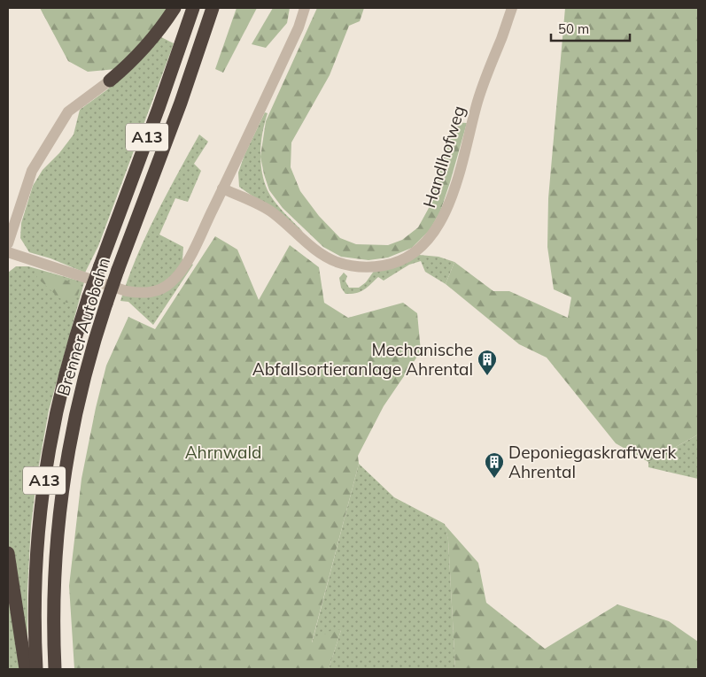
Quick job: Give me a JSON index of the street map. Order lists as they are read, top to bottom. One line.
{"streets":{"highway":["A13","Brenner Autobahn"],"street":["Handlhofweg"]},"parks":["Ahrnwald"],"places":{"building":["Mechanische Abfallsortieranlage Ahrental","Deponiegaskraftwerk Ahrental"]},"scale_bar":"50 m"}
